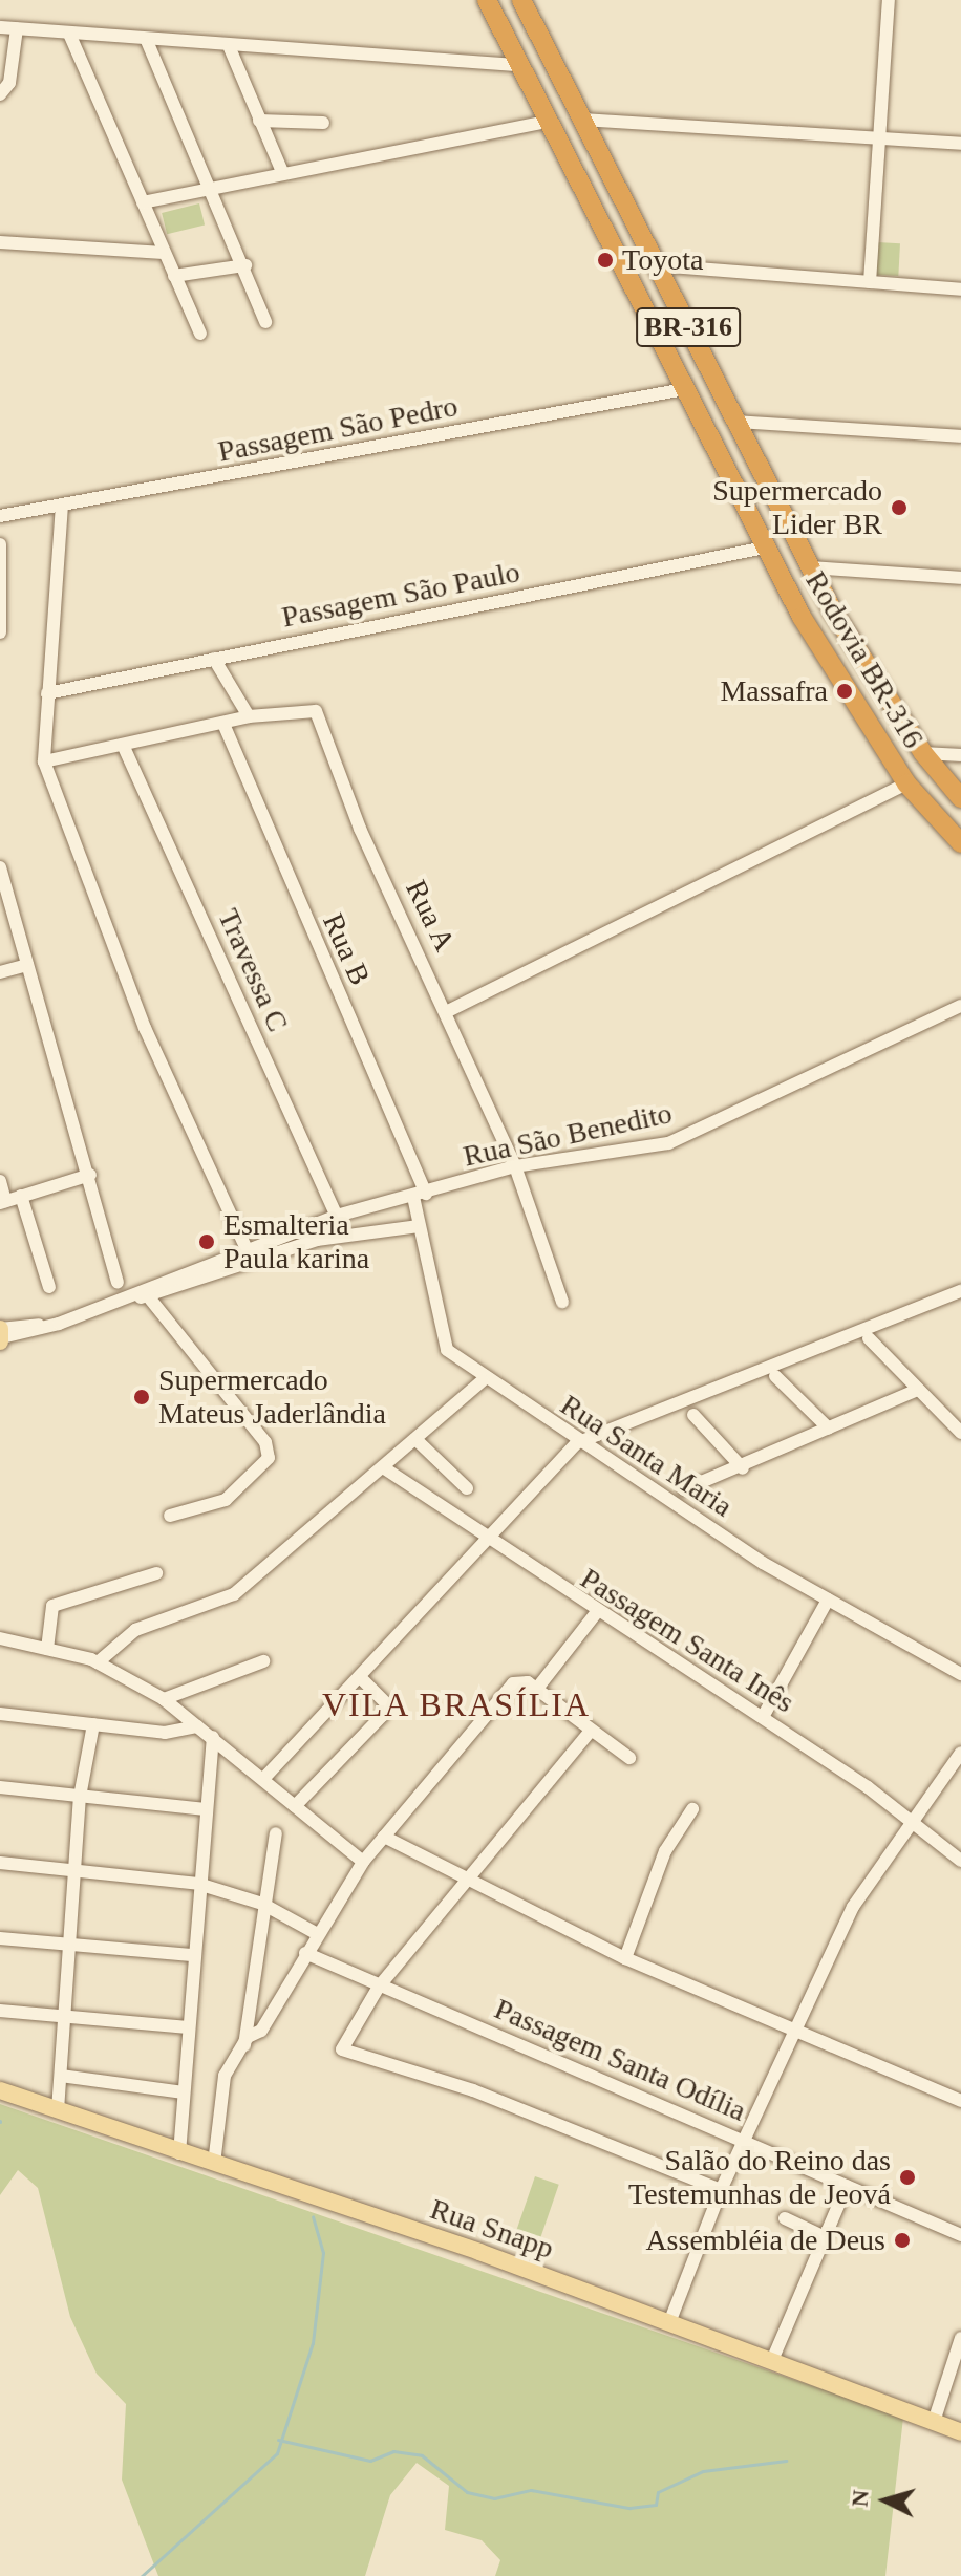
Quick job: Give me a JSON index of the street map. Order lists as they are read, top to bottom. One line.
{"streets":{"highway":["BR-316","Rodovia BR-316"],"main road":["Rua Snapp"],"street":["Passagem São Pedro","Passagem São Paulo","Rua A","Rua B","Travessa C","Rua São Benedito","Rua Santa Maria","Passagem Santa Inês","Passagem Santa Odília"]},"crossings":[["BR-316","Rodovia BR-316"],["Passagem São Pedro","Rodovia BR-316"],["Passagem São Paulo","Rodovia BR-316"],["Rua A","Rua São Benedito"],["Rua B","Rua São Benedito"],["Rua B","Rua Santa Maria"],["Travessa C","Rua São Benedito"],["Rua São Benedito","Rua Santa Maria"]],"districts":["VILA BRASÍLIA"],"places":["Toyota","Supermercado Lider BR","Massafra","Esmalteria Paula karina","Supermercado Mateus Jaderlândia","Salão do Reino das Testemunhas de Jeová","Assembléia de Deus"],"north":"left"}
